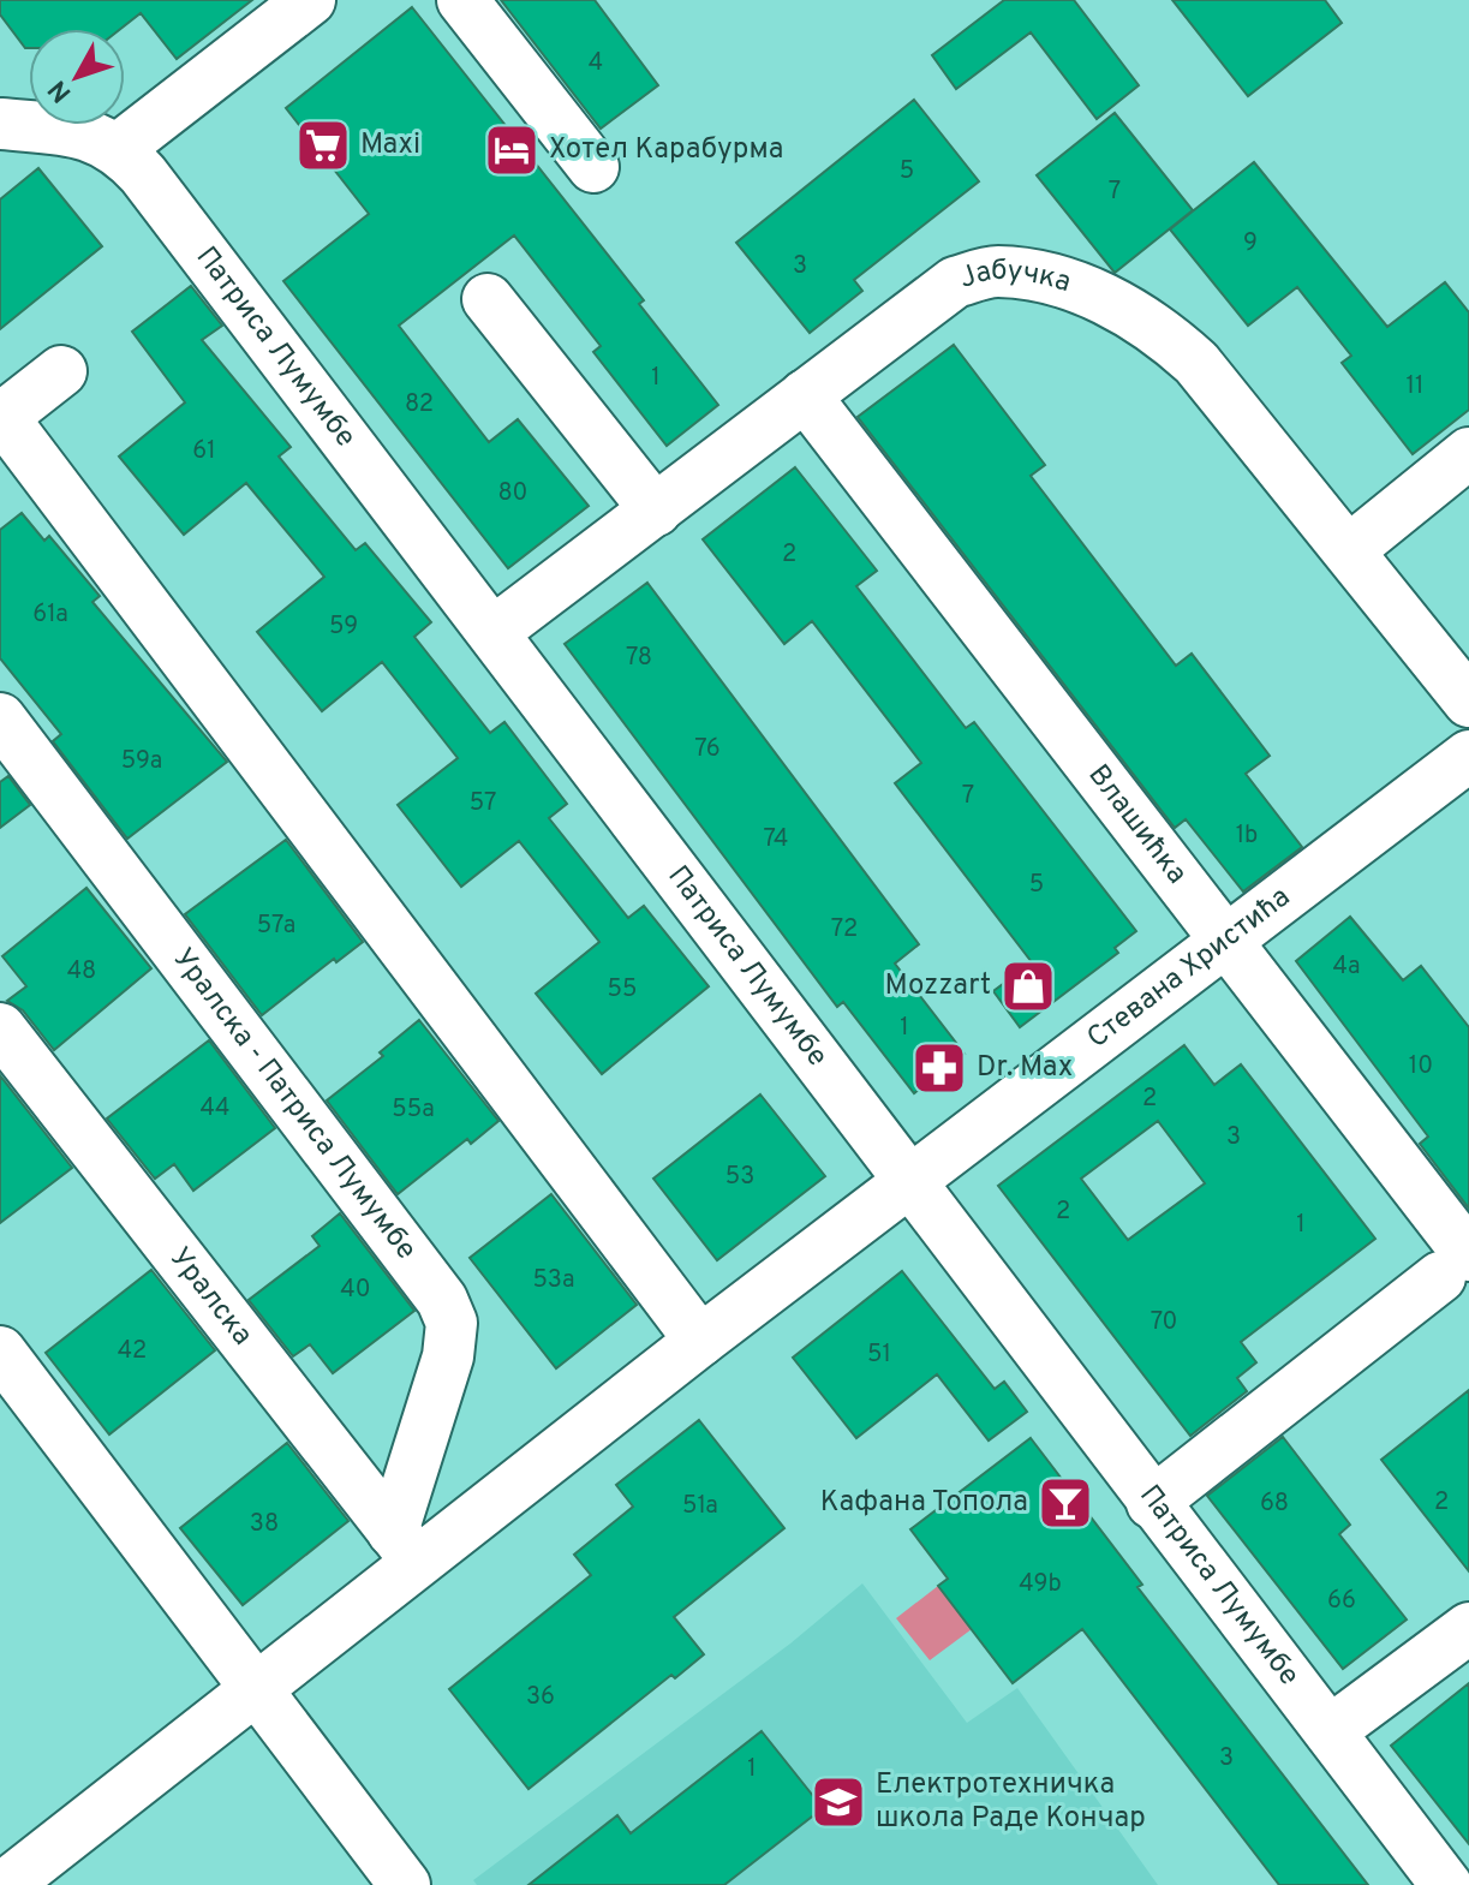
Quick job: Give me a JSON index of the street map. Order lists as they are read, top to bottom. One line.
{"streets":{"street":["Јабучка","Патриса Лумумбе","Влашићка","Стевана Христића","Уралска - Патриса Лумумбе","Уралска"]},"crossings":[["Јабучка","Патриса Лумумбе"],["Јабучка","Влашићка"],["Патриса Лумумбе","Стевана Христића"],["Влашићка","Стевана Христића"],["Стевана Христића","Уралска - Патриса Лумумбе"],["Стевана Христића","Уралска"],["Уралска - Патриса Лумумбе","Уралска"]],"places":{"supermarket":["Maxi"],"hotel":["Хотел Карабурма"],"shop":["Mozzart"],"pharmacy":["Dr. Max"],"bar":["Кафана Топола"],"school or university":["Електротехничка школа Раде Кончар"]},"house_numbers":["4","5","7","9","3","1","11","82","61","80","2","61a","59","78","76","59a","7","57","1b","74","5","57a","72","4a","48","55","1","10","2","44","55a","3","53","2","1","53a","40","70","42","51","2","68","51a","38","49b","66","36","3","1"],"north":"bottom left"}
